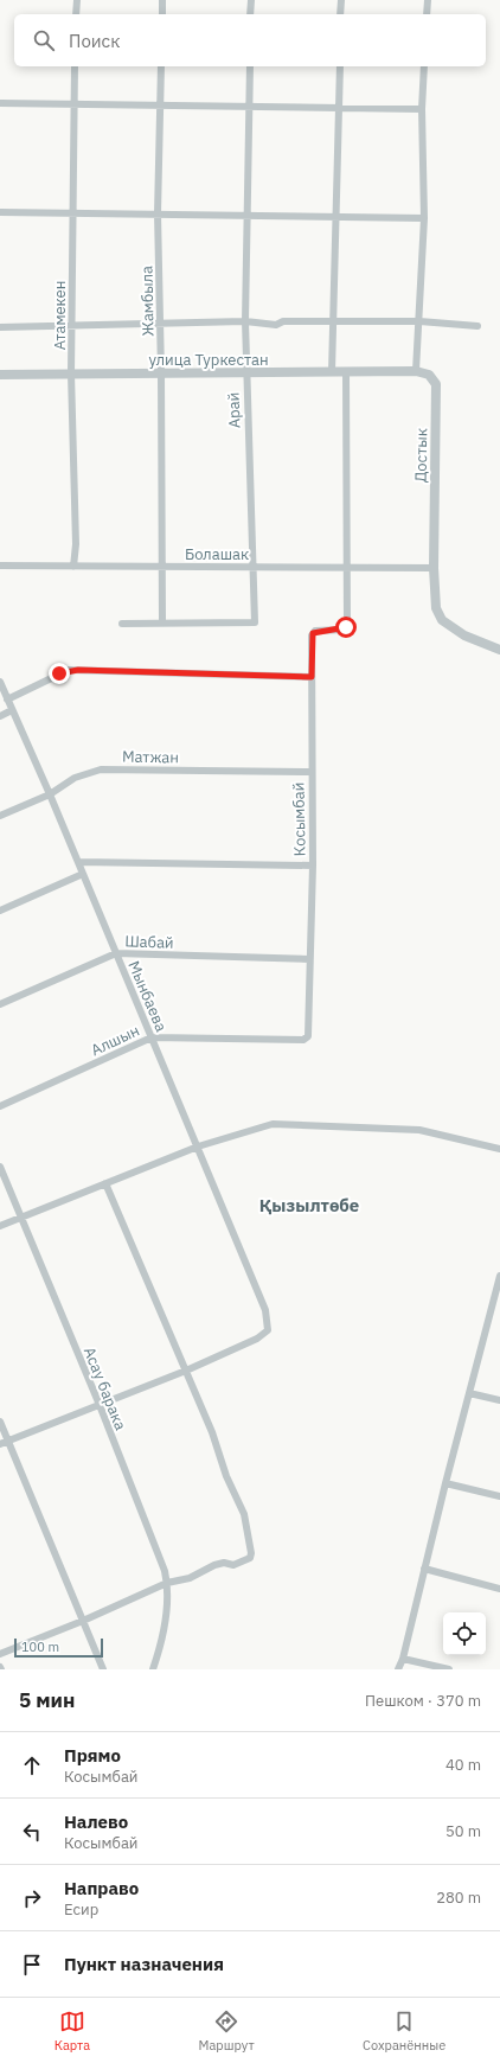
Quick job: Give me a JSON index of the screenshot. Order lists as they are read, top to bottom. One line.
{"streets":{"street":["Жамбыла","Атамекен","улица Туркестан","Арай","Достык","Болашак","Матжан","Косымбай","Шабай","Мынбаева","Алшын","Асау барака"]},"crossings":[["Жамбыла","улица Туркестан"],["Жамбыла","Арай"],["Жамбыла","Болашак"],["Атамекен","улица Туркестан"],["Атамекен","Болашак"],["улица Туркестан","Арай"],["улица Туркестан","Достык"],["Арай","Болашак"],["Достык","Болашак"],["Болашак","Косымбай"],["Матжан","Косымбай"],["Матжан","Мынбаева"],["Косымбай","Шабай"],["Косымбай","Алшын"],["Шабай","Мынбаева"],["Мынбаева","Алшын"]],"districts":["Қызылтөбе"],"scale_bar":"100 m","page":{"search":"Поиск","scale":"100 m","heading":["5 мин","Пешком · 370 m"],"list":[["Прямо","Косымбай","40 m"],["Налево","Косымбай","50 m"],["Направо","Есир","280 m"],"Пункт назначения"],"nav":["Карта","Маршрут","Сохранённые"]}}
